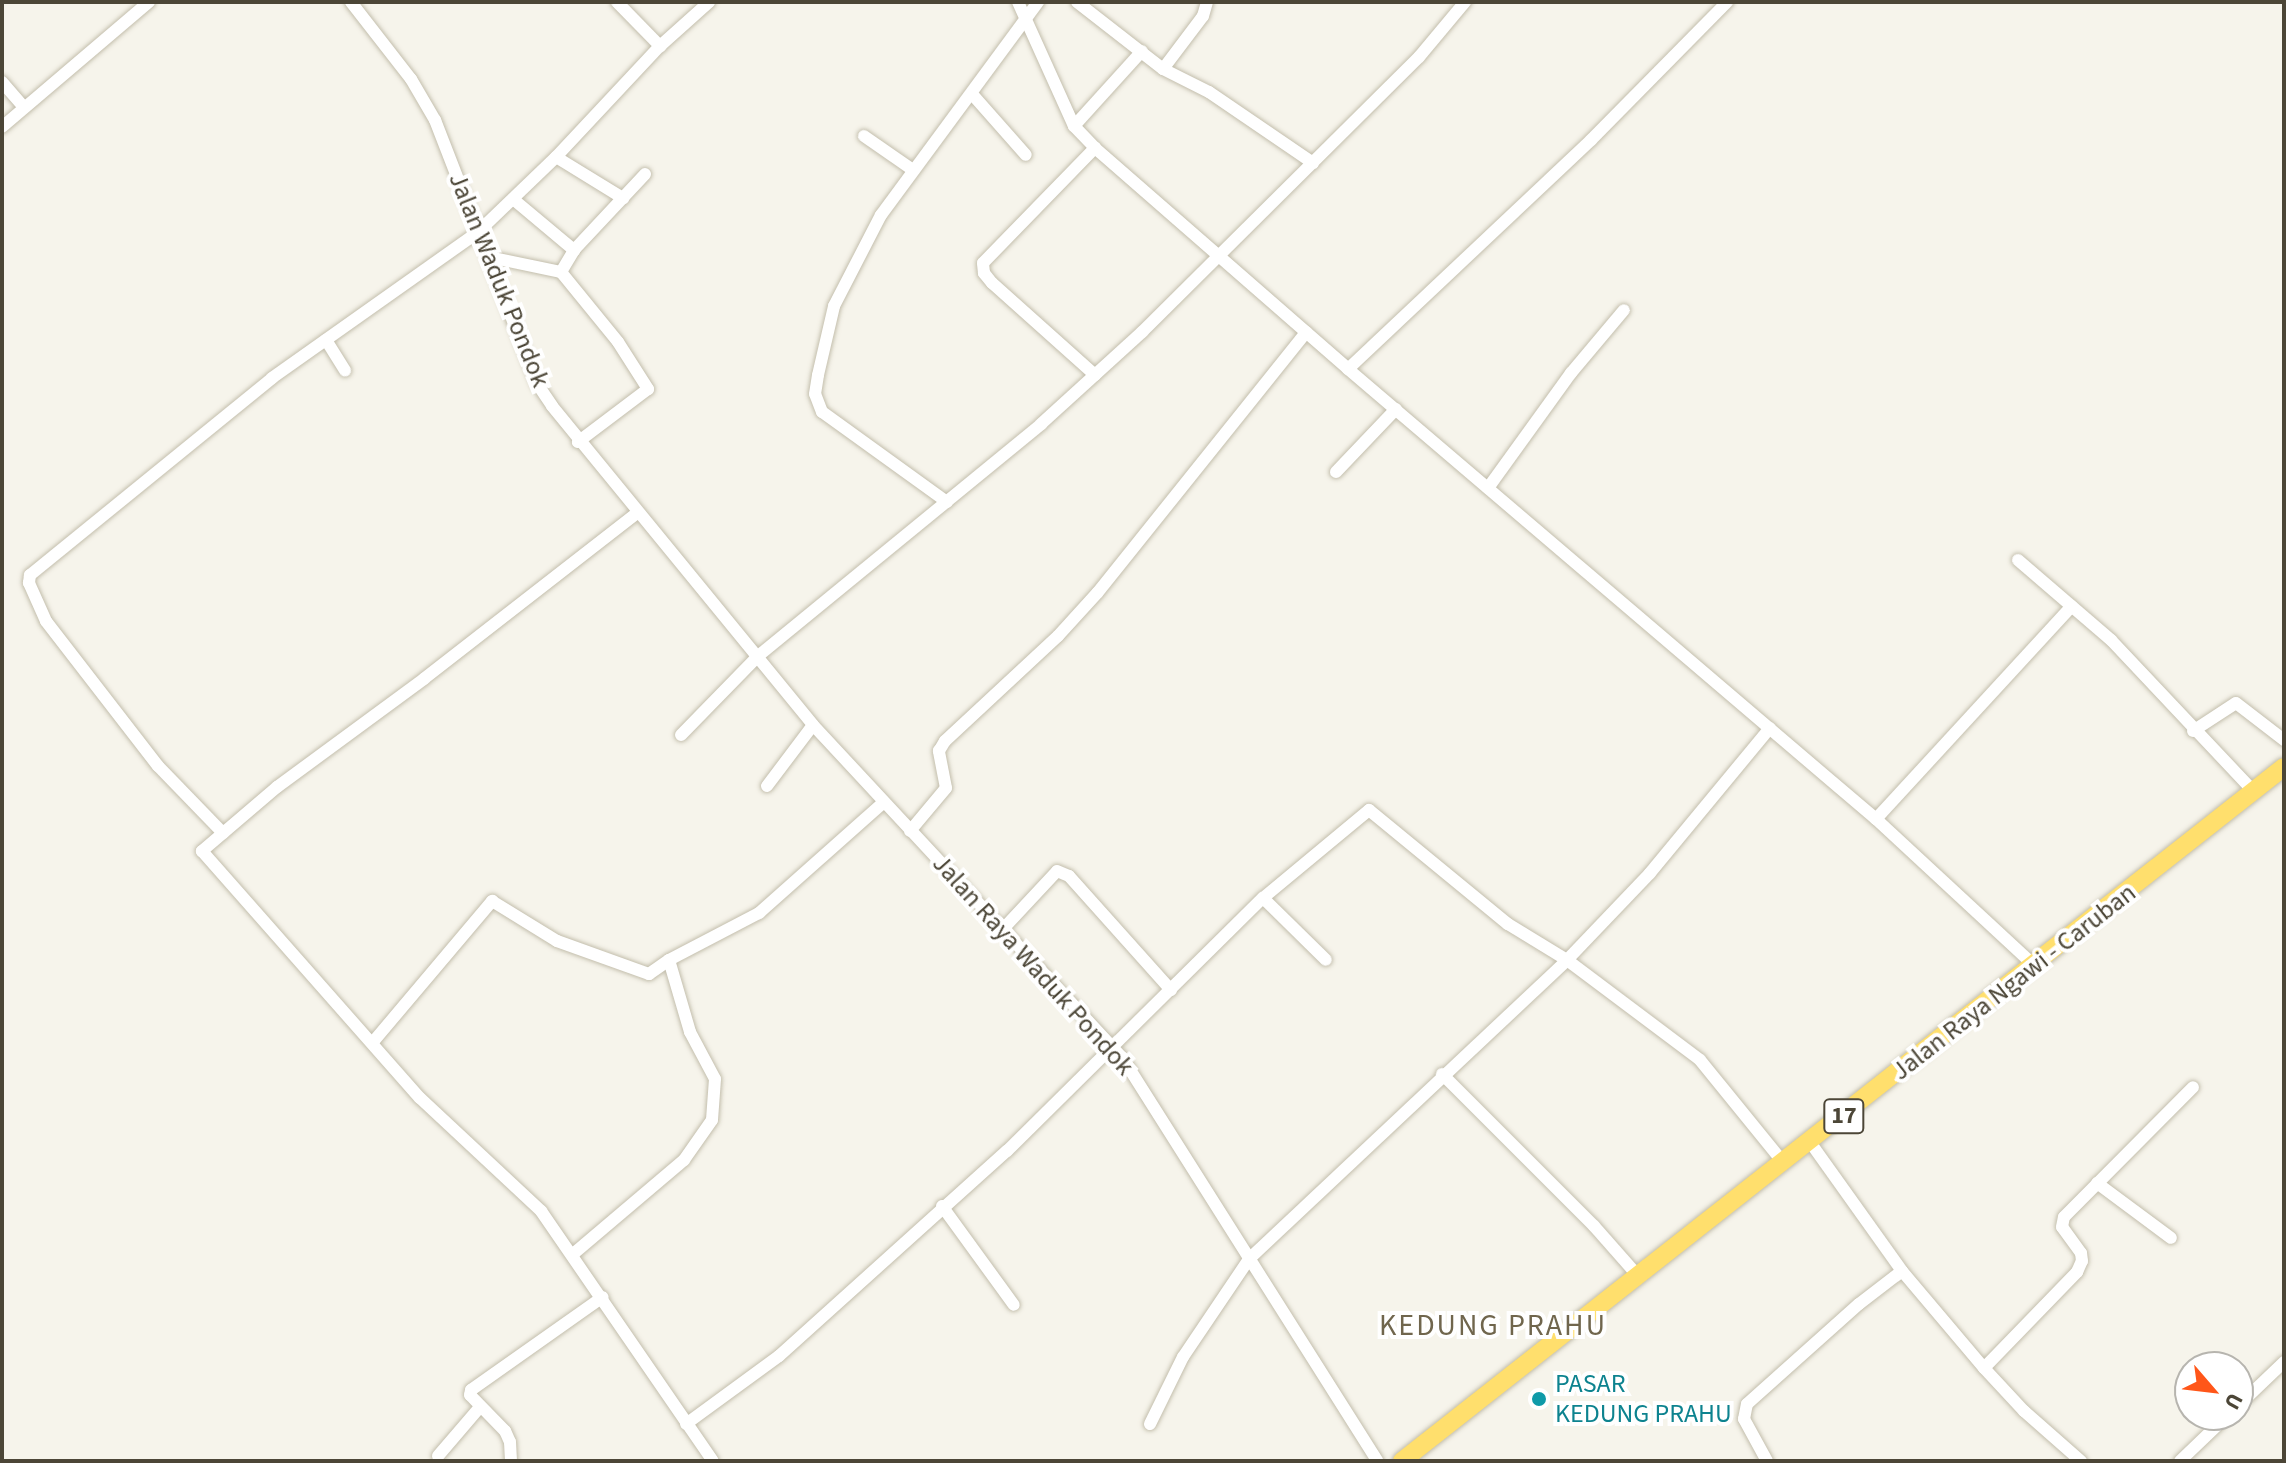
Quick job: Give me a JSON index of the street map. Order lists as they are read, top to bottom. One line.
{"streets":{"highway":["Jalan Raya Ngawi - Caruban","17"],"street":["Jalan Waduk Pondok","Jalan Raya Waduk Pondok"]},"crossings":[["Jalan Waduk Pondok","Jalan Raya Waduk Pondok"]],"districts":["KEDUNG PRAHU"],"places":["PASAR KEDUNG PRAHU"],"north":"bottom right"}
